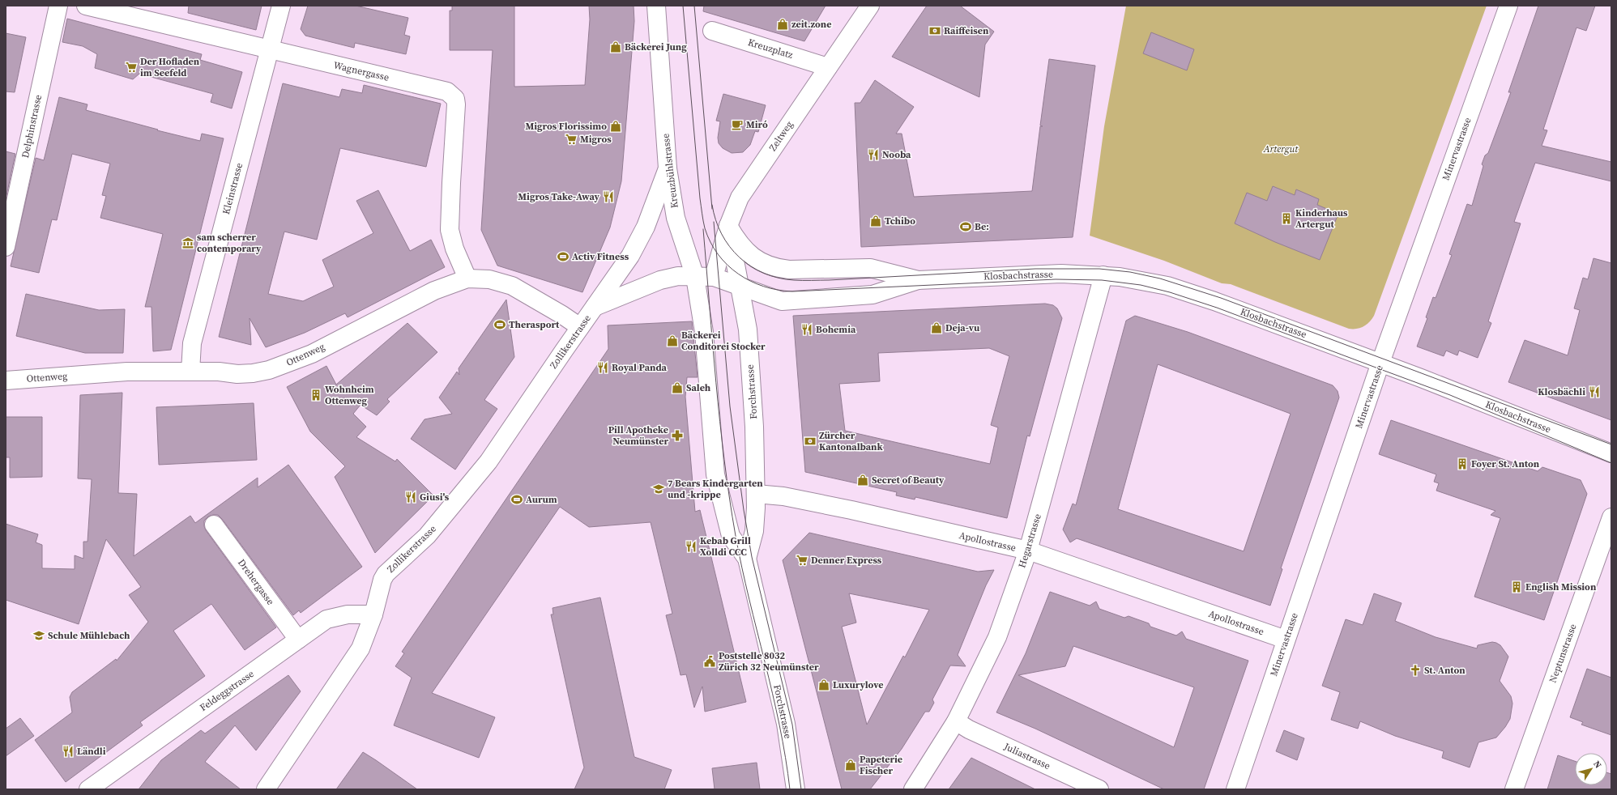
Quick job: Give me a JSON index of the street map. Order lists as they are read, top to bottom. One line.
{"streets":{"street":["Kreuzplatz","Wagnergasse","Delphinstrasse","Zeltweg","Minervastrasse","Kreuzbühlstrasse","Kleinstrasse","Klosbachstrasse","Zollikerstrasse","Ottenweg","Forchstrasse","Hegarstrasse","Apollostrasse","Drehergasse","Neptunstrasse","Feldeggstrasse","Juliastrasse"]},"crossings":[["Kreuzplatz","Zeltweg"],["Wagnergasse","Kleinstrasse"],["Wagnergasse","Ottenweg"],["Zeltweg","Klosbachstrasse"],["Zeltweg","Zollikerstrasse"],["Zeltweg","Forchstrasse"],["Minervastrasse","Klosbachstrasse"],["Minervastrasse","Apollostrasse"],["Kreuzbühlstrasse","Zollikerstrasse"],["Kreuzbühlstrasse","Forchstrasse"],["Kleinstrasse","Ottenweg"],["Klosbachstrasse","Zollikerstrasse"],["Klosbachstrasse","Forchstrasse"],["Klosbachstrasse","Hegarstrasse"],["Zollikerstrasse","Ottenweg"],["Zollikerstrasse","Feldeggstrasse"],["Forchstrasse","Apollostrasse"],["Hegarstrasse","Apollostrasse"],["Hegarstrasse","Juliastrasse"],["Drehergasse","Feldeggstrasse"]],"parks":["Artergut"],"places":{"shop":["zeit.zone","Bäckerei Jung","Migros Florissimo","Tchibo","Deja-vu","Bäckerei Conditorei Stocker","Saleh","Secret of Beauty","Luxurylove","Papeterie Fischer"],"bank":["Raiffeisen","Zürcher Kantonalbank"],"supermarket":["Der Hofladen im Seefeld","Migros","Denner Express"],"cafe":["Miró"],"restaurant":["Nooba","Migros Take-Away","Bohemia","Royal Panda","Klosbächli","Giusi's","Kebab Grill Xolldi CCC","Ländli"],"building":["Kinderhaus Artergut","Wohnheim Ottenweg","Foyer St. Anton","English Mission"],"sports":["Be:","Activ Fitness","Therasport","Aurum"],"museum":["sam scherrer contemporary"],"pharmacy":["Pill Apotheke Neumünster"],"school or university":["7 Bears Kindergarten und -krippe","Schule Mühlebach"],"public building":["Poststelle 8032 Zürich 32 Neumünster"],"church":["St. Anton"]},"north":"top right"}
